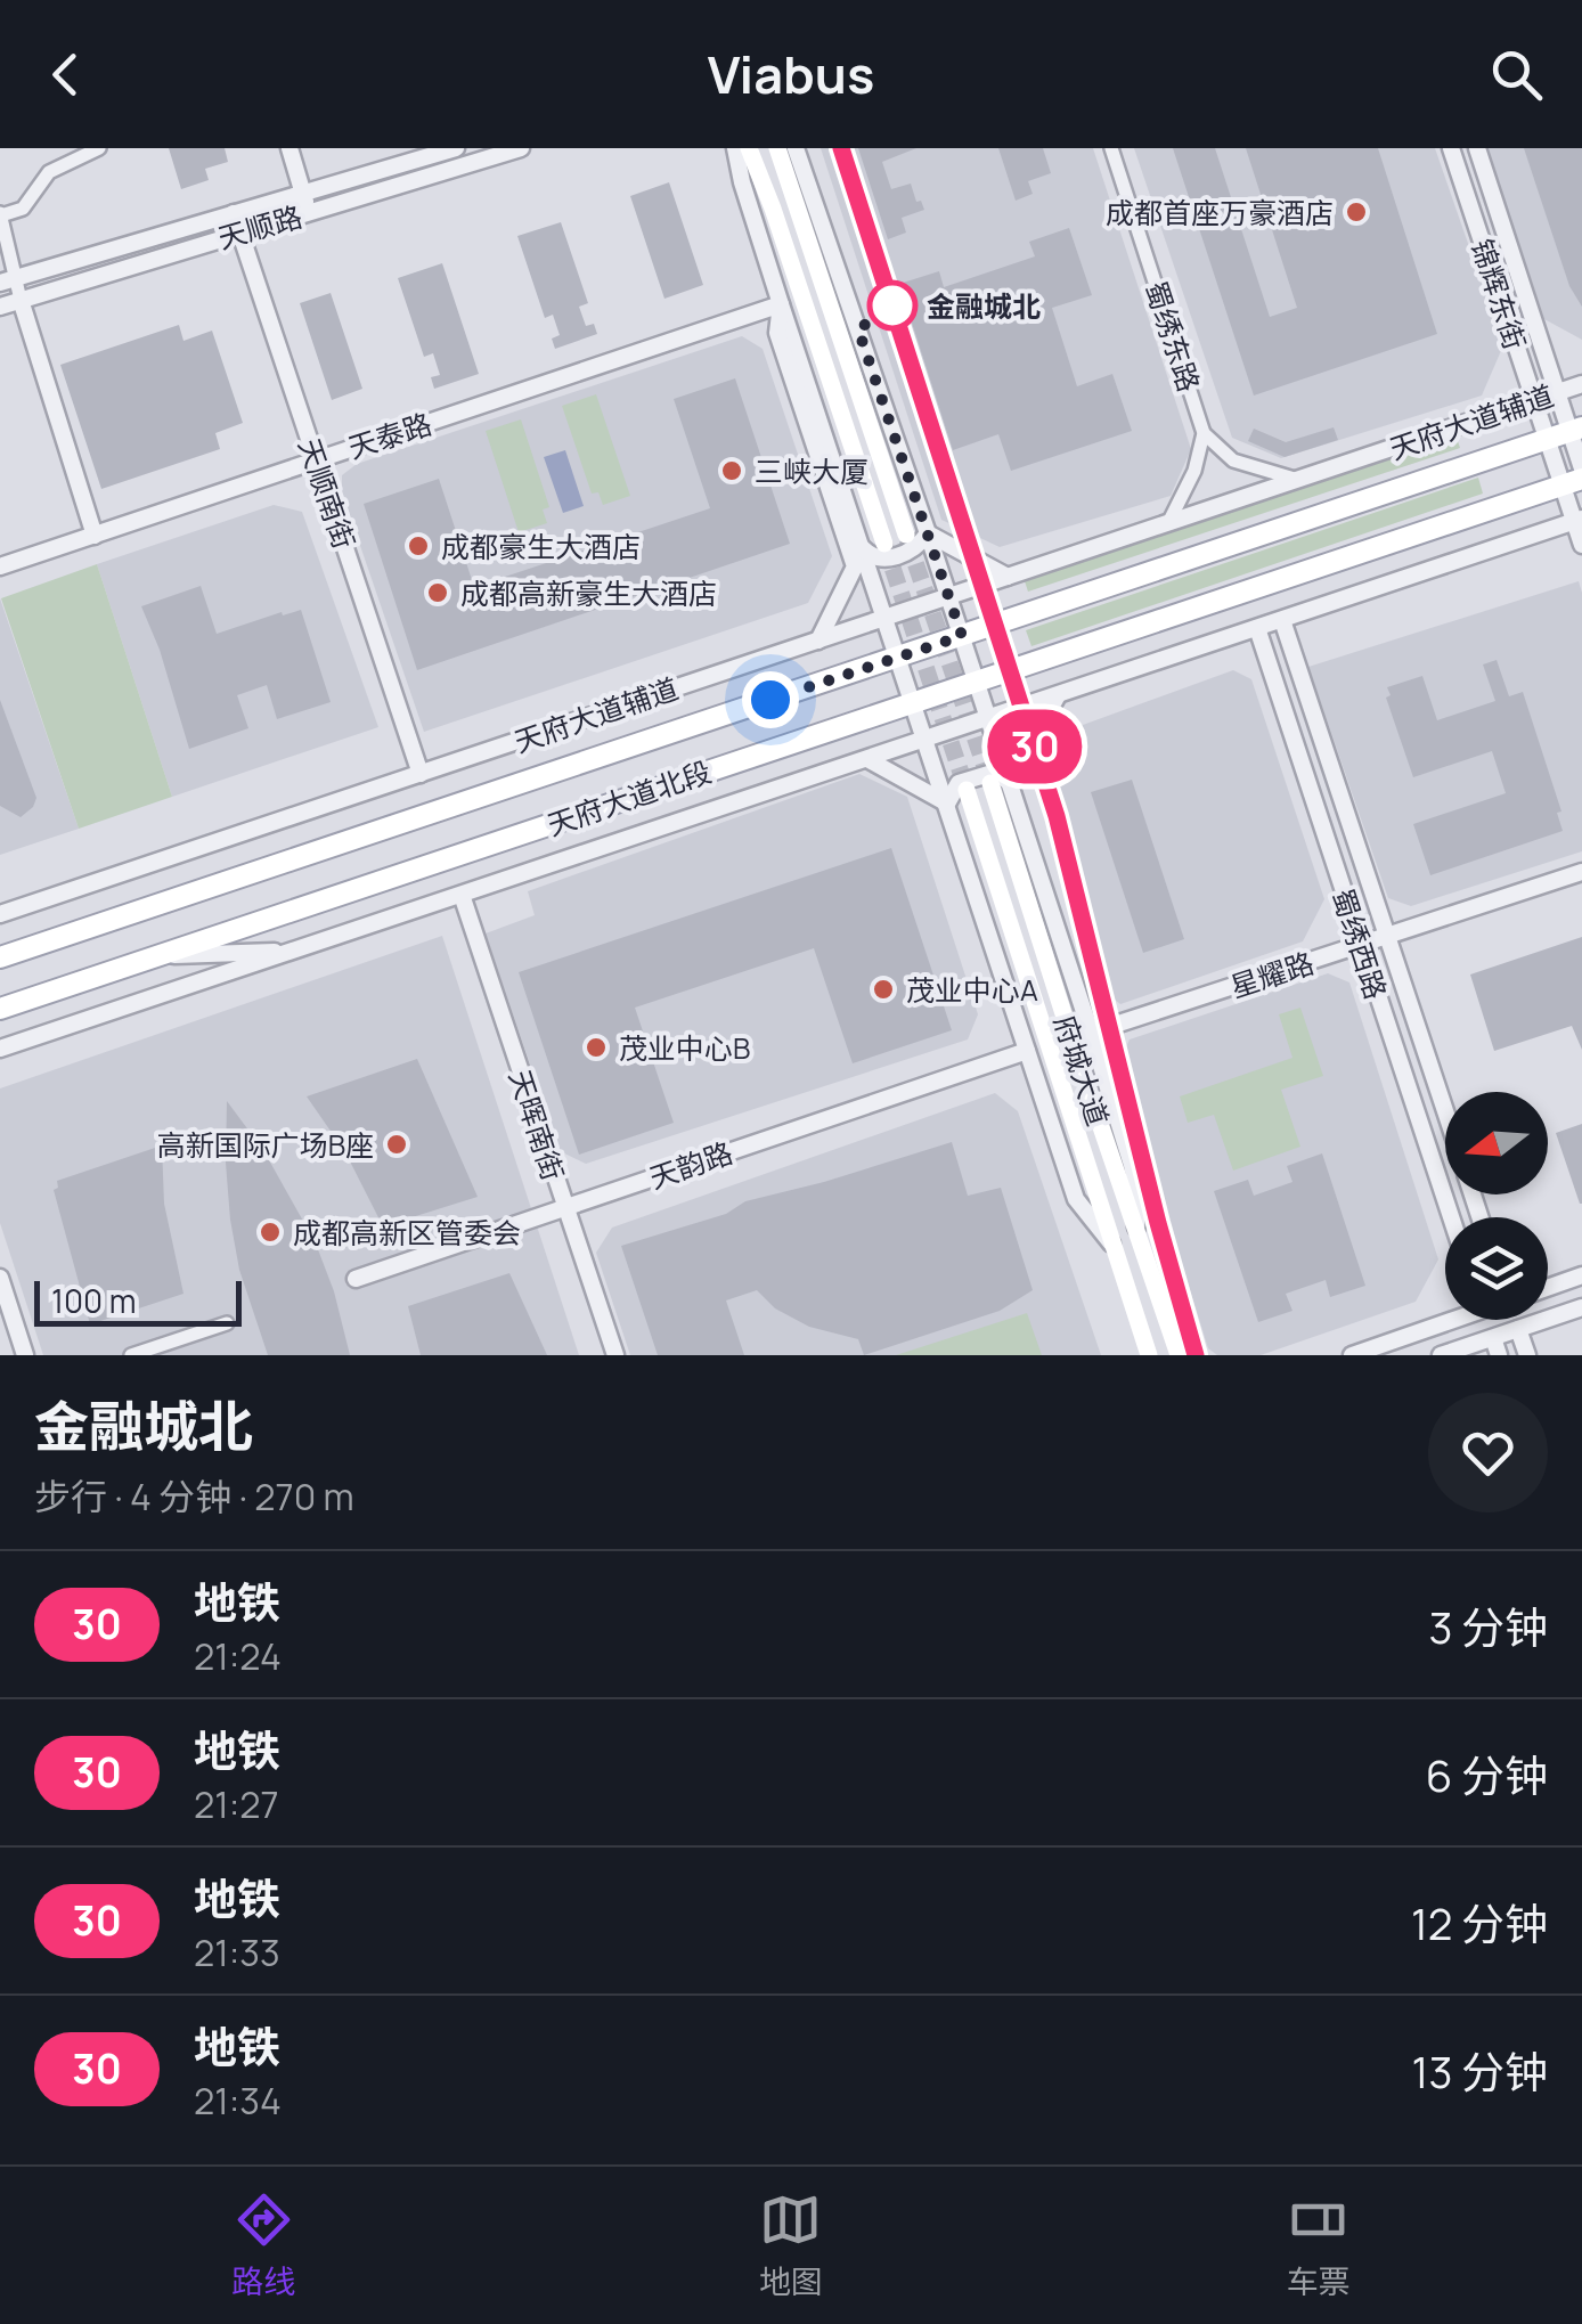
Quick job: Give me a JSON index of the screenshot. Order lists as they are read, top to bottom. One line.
{"streets":{"main road":["天府大道北段","府城大道"],"street":["天顺路","锦辉东街","蜀绣东路","天府大道辅道","天泰路","天顺南街","蜀绣西路","星耀路","天晖南街","天韵路"]},"crossings":[["天顺路","天顺南街"],["锦辉东街","天府大道辅道"],["锦辉东街","天府大道北段"],["天府大道辅道","天顺南街"],["天泰路","天顺南街"],["蜀绣西路","星耀路"],["天晖南街","天韵路"]],"places":["成都首座万豪酒店","金融城北","三峡大厦","成都豪生大酒店","成都高新豪生大酒店","茂业中心A","茂业中心B","高新国际广场B座","成都高新区管委会"],"lines":["metro line 30"],"scale_bar":"100 m","north":"left","page":{"header":"Viabus","on_map":"30","scale":"100 m","heading":["金融城北","步行 · 4 分钟 · 270 m"],"list":[{"mark":"30","name":"地铁","note":"21:24","value":"3 分钟"},{"mark":"30","name":"地铁","note":"21:27","value":"6 分钟"},{"mark":"30","name":"地铁","note":"21:33","value":"12 分钟"},{"mark":"30","name":"地铁","note":"21:34","value":"13 分钟"}],"tabs":["路线","地图","车票"]}}
